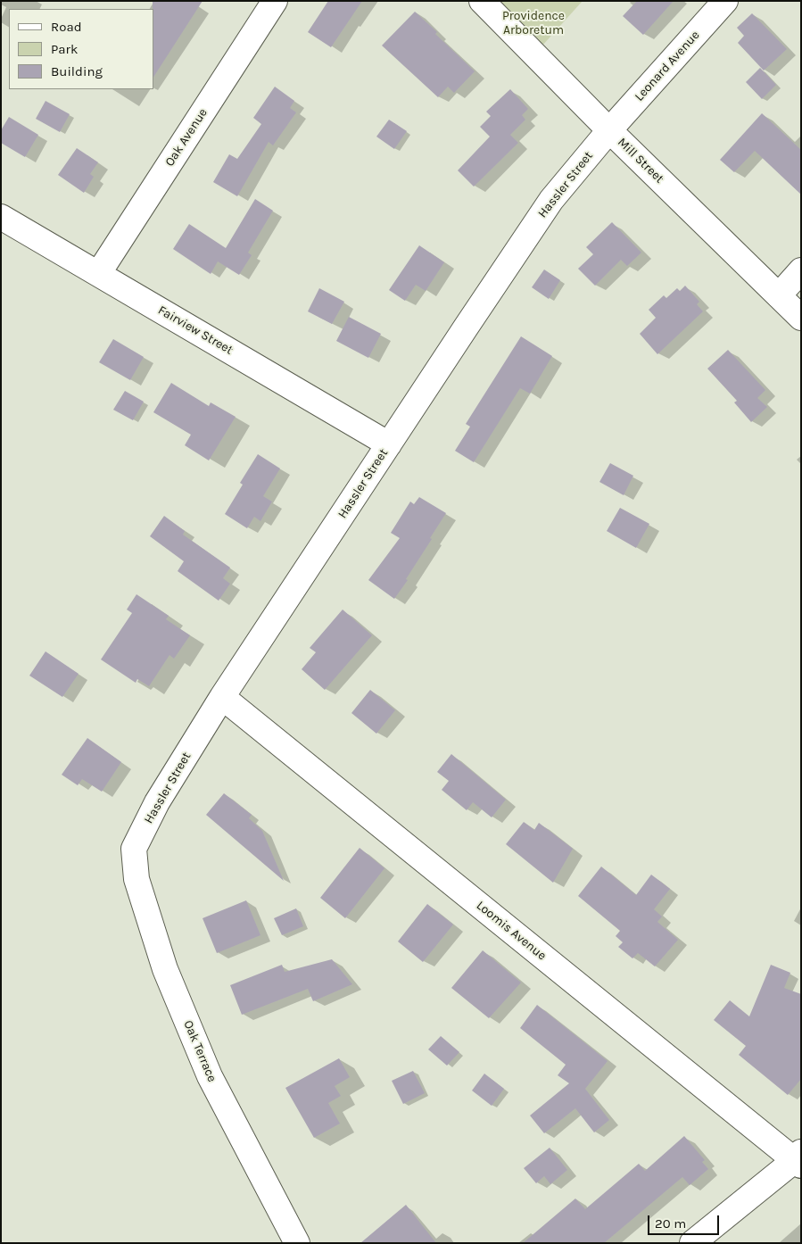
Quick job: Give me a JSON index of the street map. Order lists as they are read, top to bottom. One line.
{"streets":{"street":["Leonard Avenue","Oak Avenue","Mill Street","Hassler Street","Fairview Street","Loomis Avenue","Oak Terrace"]},"crossings":[["Leonard Avenue","Mill Street"],["Leonard Avenue","Hassler Street"],["Oak Avenue","Fairview Street"],["Mill Street","Hassler Street"],["Hassler Street","Fairview Street"],["Hassler Street","Loomis Avenue"],["Hassler Street","Oak Terrace"]],"parks":["Providence Arboretum"],"legend":["Road","Park","Building"],"scale_bar":"20 m"}
